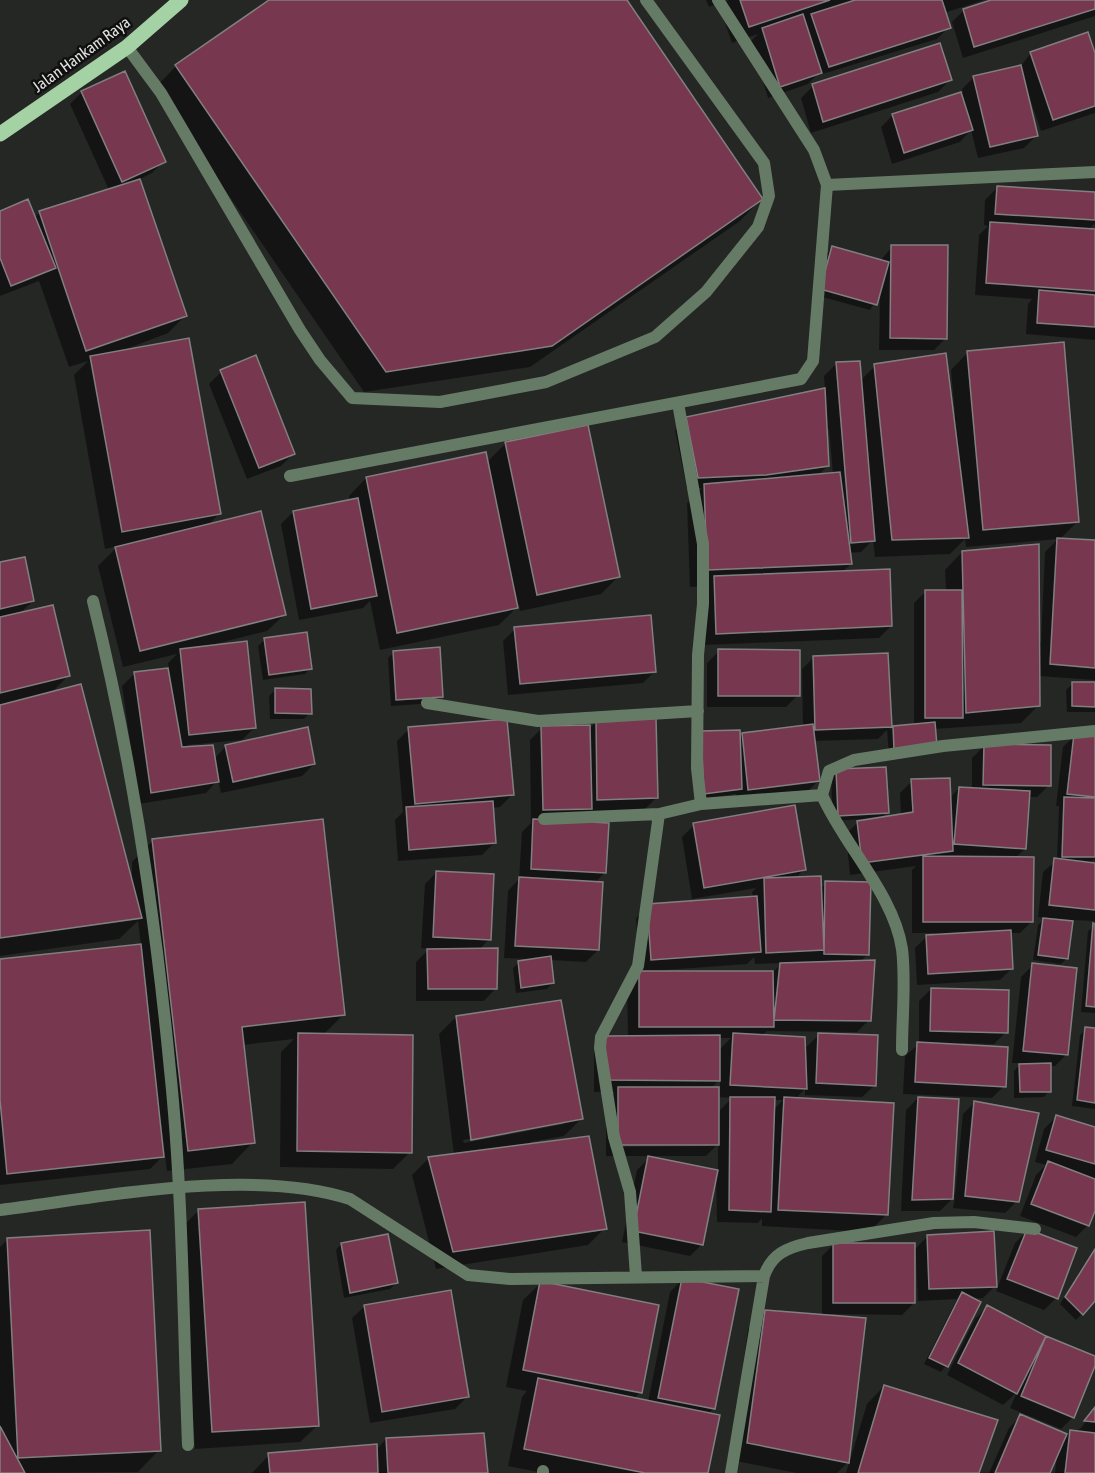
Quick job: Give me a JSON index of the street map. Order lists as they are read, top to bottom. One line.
{"streets":{"main road":["Jalan Hankam Raya"]}}
